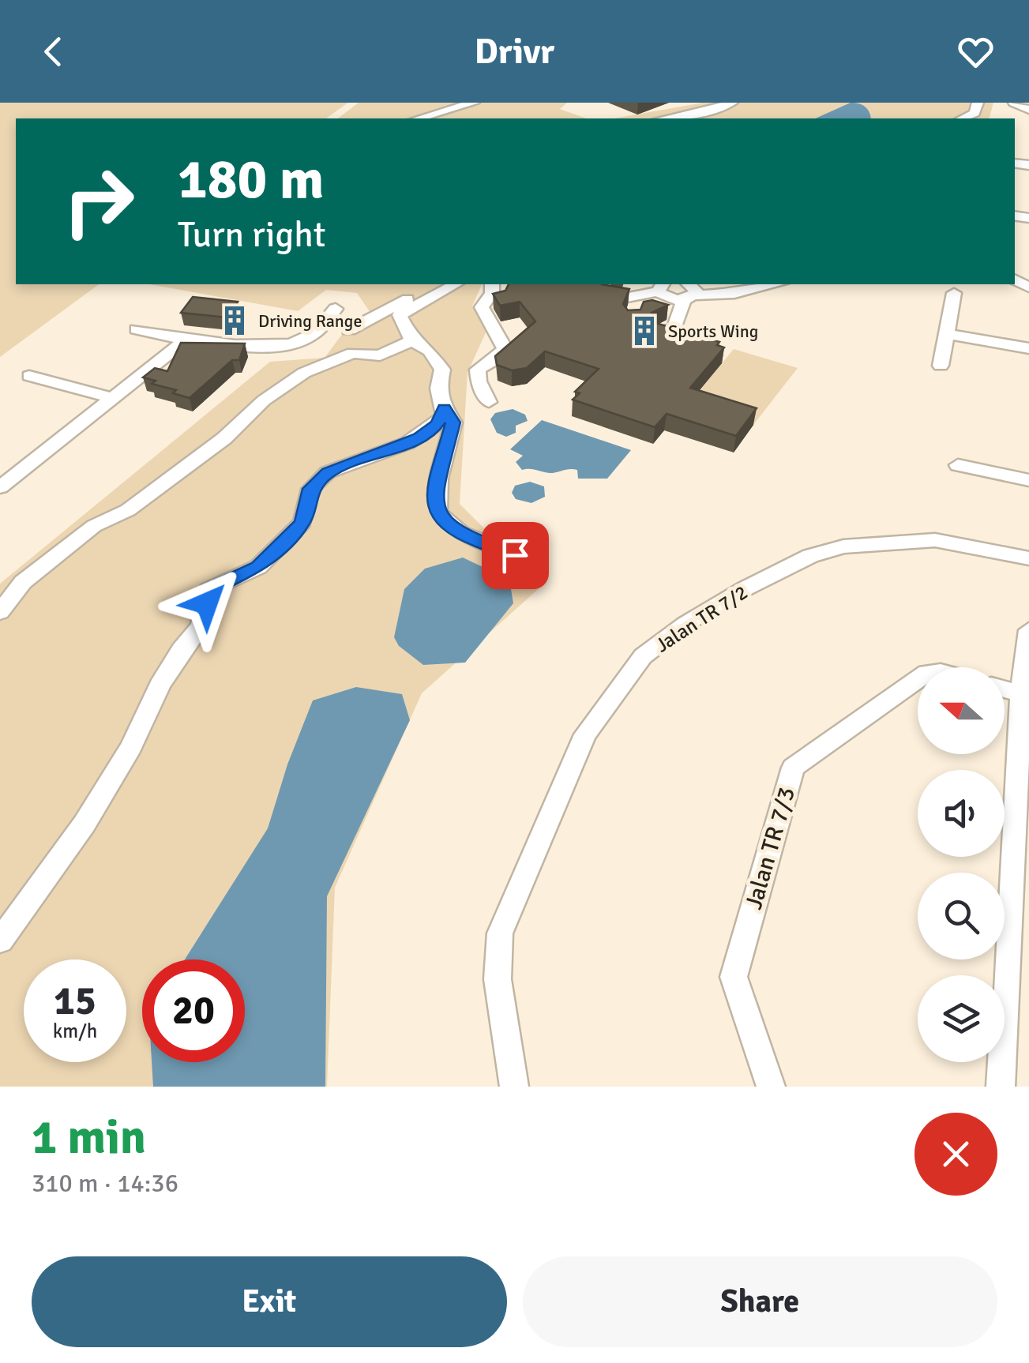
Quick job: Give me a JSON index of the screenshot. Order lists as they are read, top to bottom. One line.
{"streets":{"street":["Jalan TR 7/2","Jalan TR 7/3"]},"places":{"building":["Driving Range","Sports Wing"]},"north":"left","page":{"header":"Drivr","turn":["180 m","Turn right"],"speed":"15 km/h","limit":"20","heading":["1 min","310 m · 14:36"],"buttons":["Exit","Share"]}}
